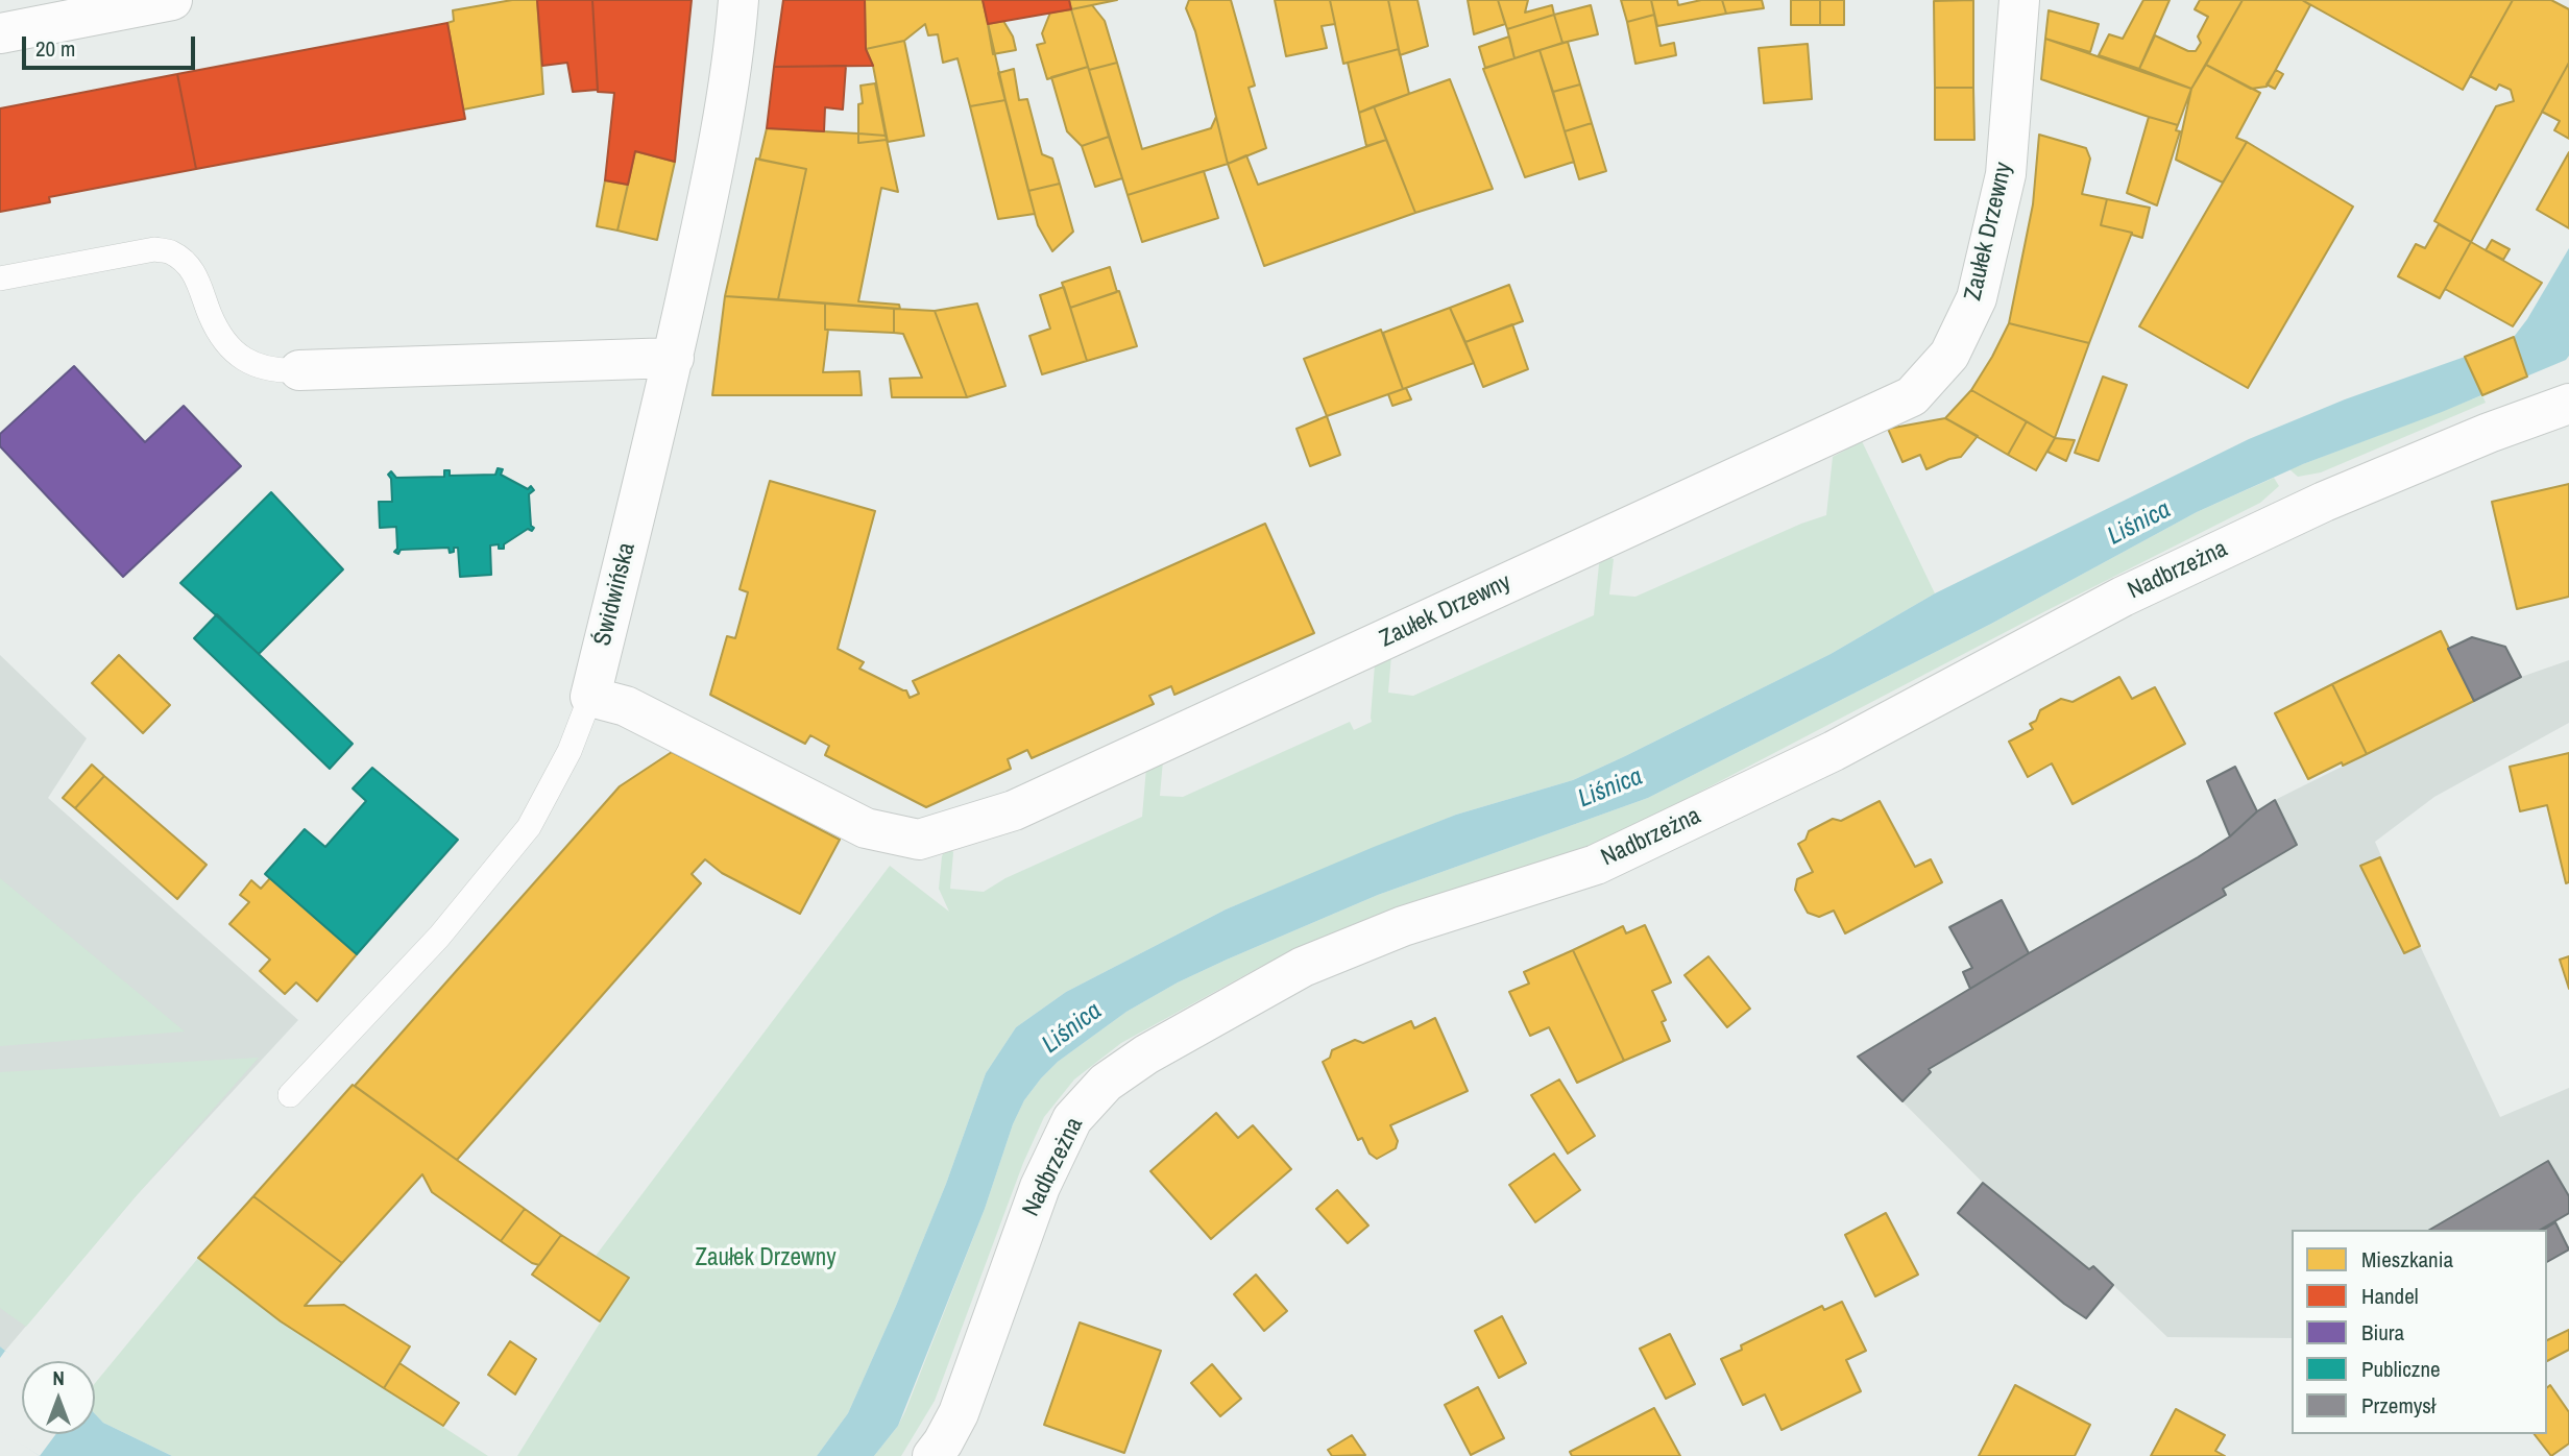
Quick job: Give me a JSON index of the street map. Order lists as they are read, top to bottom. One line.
{"streets":{"street":["Zaułek Drzewny","Nadbrzeżna","Świdwińska"]},"crossings":[["Zaułek Drzewny","Świdwińska"]],"water":["Liśnica"],"parks":["Zaułek Drzewny"],"legend":["Mieszkania","Handel","Biura","Publiczne","Przemysł"],"scale_bar":"20 m","north":"top"}
